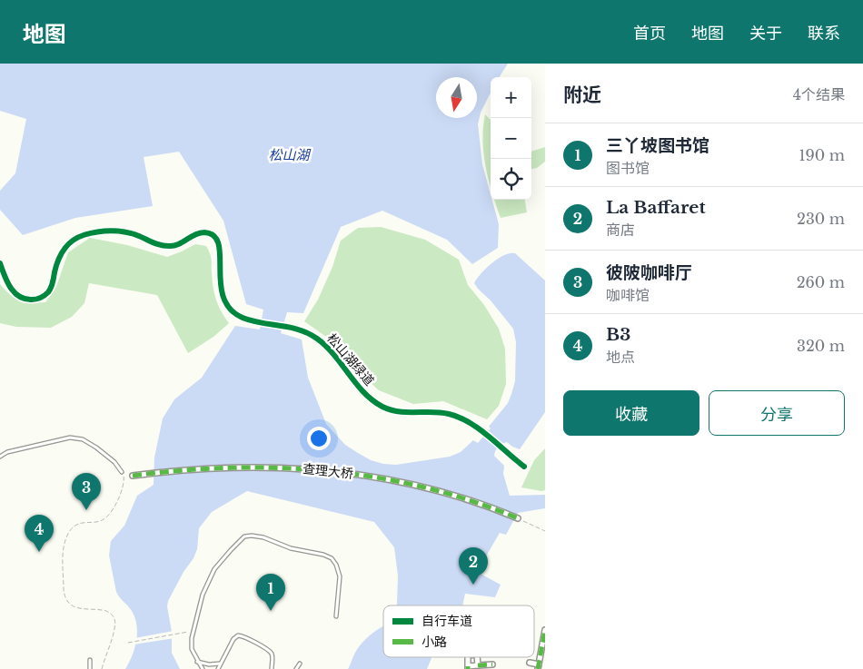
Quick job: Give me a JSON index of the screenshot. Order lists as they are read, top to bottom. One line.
{"streets":{"street":["查理大桥"],"cycle path":["松山湖绿道"]},"water":["松山湖"],"legend":["自行车道","小路"],"north":"bottom","page":{"header":"地图","nav":["首页","地图","关于","联系"],"heading":["附近","4个结果"],"map_buttons":["+","−"],"list":[{"mark":"1","name":"三丫坡图书馆","note":"图书馆","value":"190 m"},{"mark":"2","name":"La Baffaret","note":"商店","value":"230 m"},{"mark":"3","name":"彼陂咖啡厅","note":"咖啡馆","value":"260 m"},{"mark":"4","name":"B3","note":"地点","value":"320 m"}],"buttons":["收藏","分享"],"pins":["3","4","2","1"]}}
